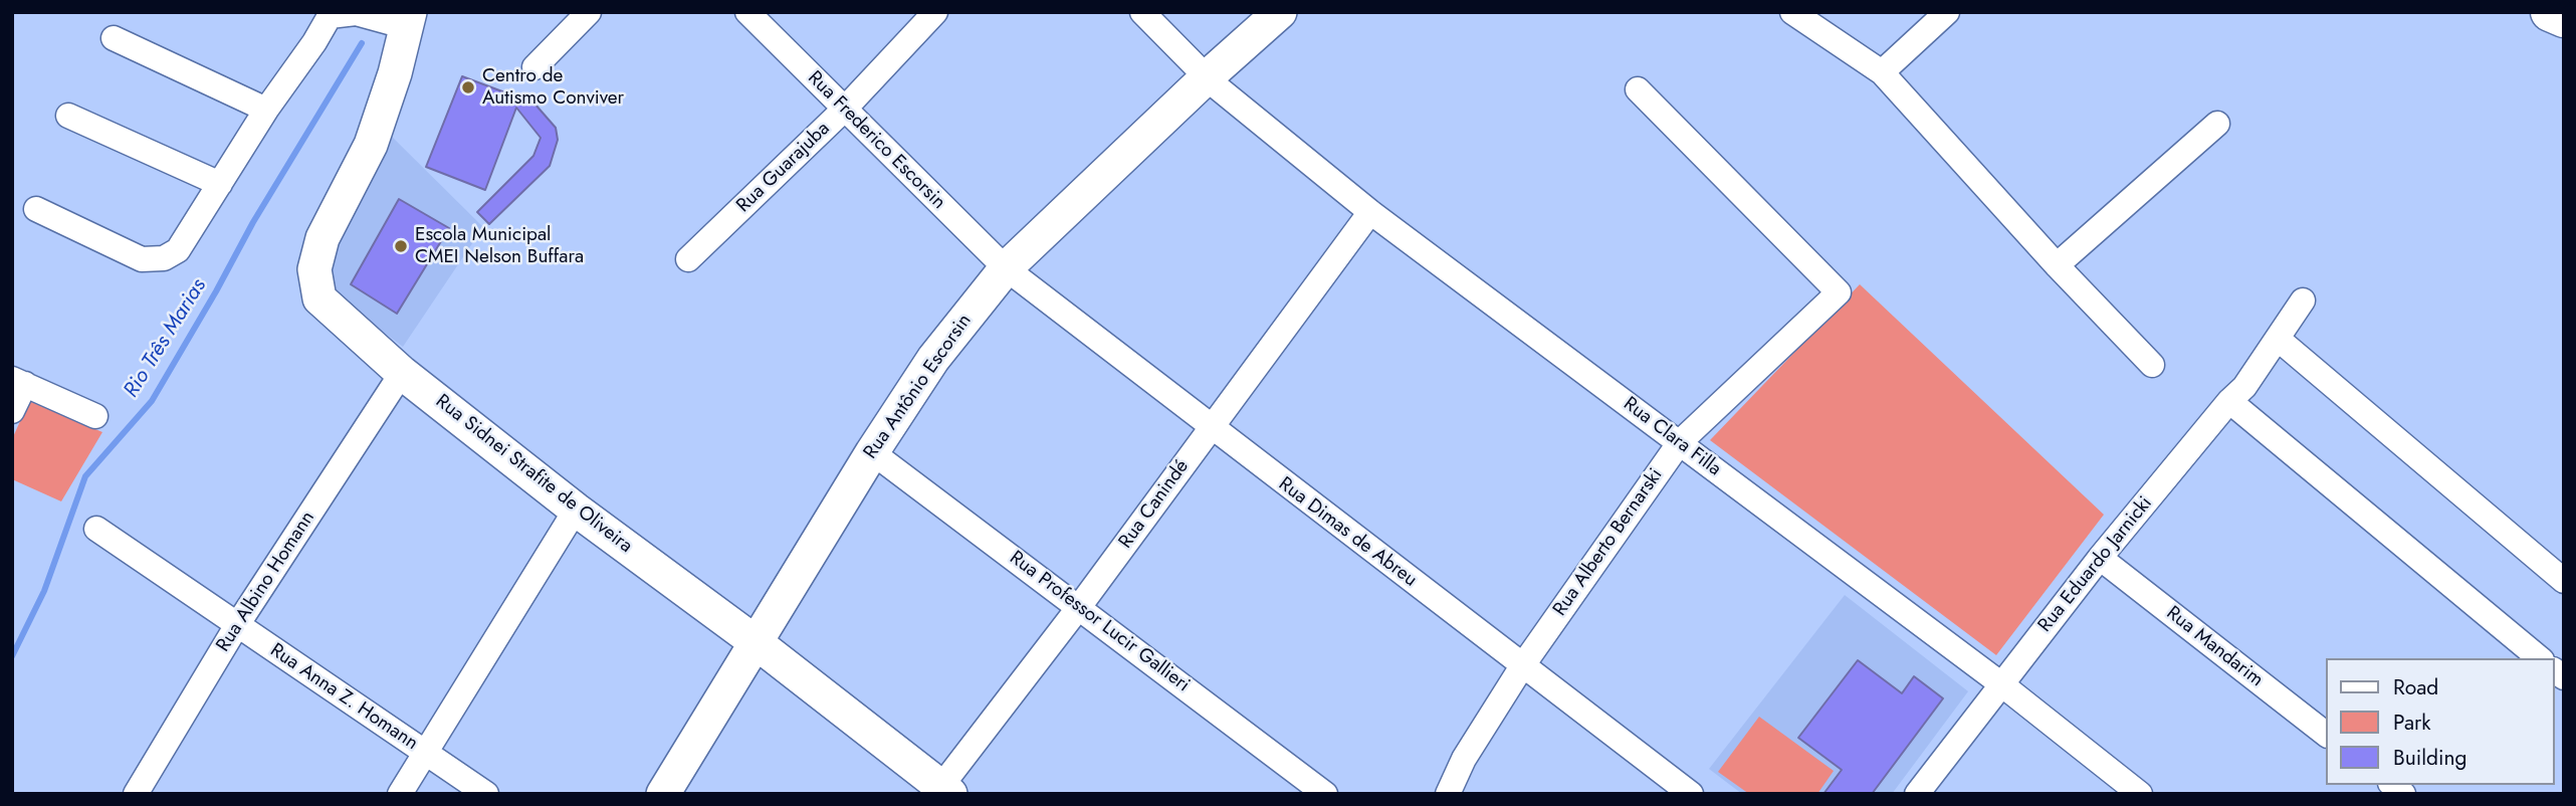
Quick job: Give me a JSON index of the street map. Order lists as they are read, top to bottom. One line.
{"streets":{"street":["Rua Frederico Escorsin","Rua Guarajuba","Rua Antônio Escorsin","Rua Clara Filla","Rua Sidnei Strafite de Oliveira","Rua Canindé","Rua Dimas de Abreu","Rua Alberto Bernarski","Rua Eduardo Jarnicki","Rua Albino Homann","Rua Professor Lucir Gallieri","Rua Mandarim","Rua Anna Z. Homann"]},"crossings":[["Rua Frederico Escorsin","Rua Guarajuba"],["Rua Frederico Escorsin","Rua Antônio Escorsin"],["Rua Frederico Escorsin","Rua Dimas de Abreu"],["Rua Antônio Escorsin","Rua Clara Filla"],["Rua Antônio Escorsin","Rua Sidnei Strafite de Oliveira"],["Rua Antônio Escorsin","Rua Dimas de Abreu"],["Rua Antônio Escorsin","Rua Professor Lucir Gallieri"],["Rua Clara Filla","Rua Canindé"],["Rua Clara Filla","Rua Alberto Bernarski"],["Rua Clara Filla","Rua Eduardo Jarnicki"],["Rua Sidnei Strafite de Oliveira","Rua Canindé"],["Rua Sidnei Strafite de Oliveira","Rua Albino Homann"],["Rua Canindé","Rua Dimas de Abreu"],["Rua Canindé","Rua Professor Lucir Gallieri"],["Rua Dimas de Abreu","Rua Alberto Bernarski"],["Rua Eduardo Jarnicki","Rua Mandarim"],["Rua Albino Homann","Rua Anna Z. Homann"]],"water":["Rio Três Marias"],"places":["Centro de Autismo Conviver","Escola Municipal CMEI Nelson Buffara"],"legend":["Road","Park","Building"]}
